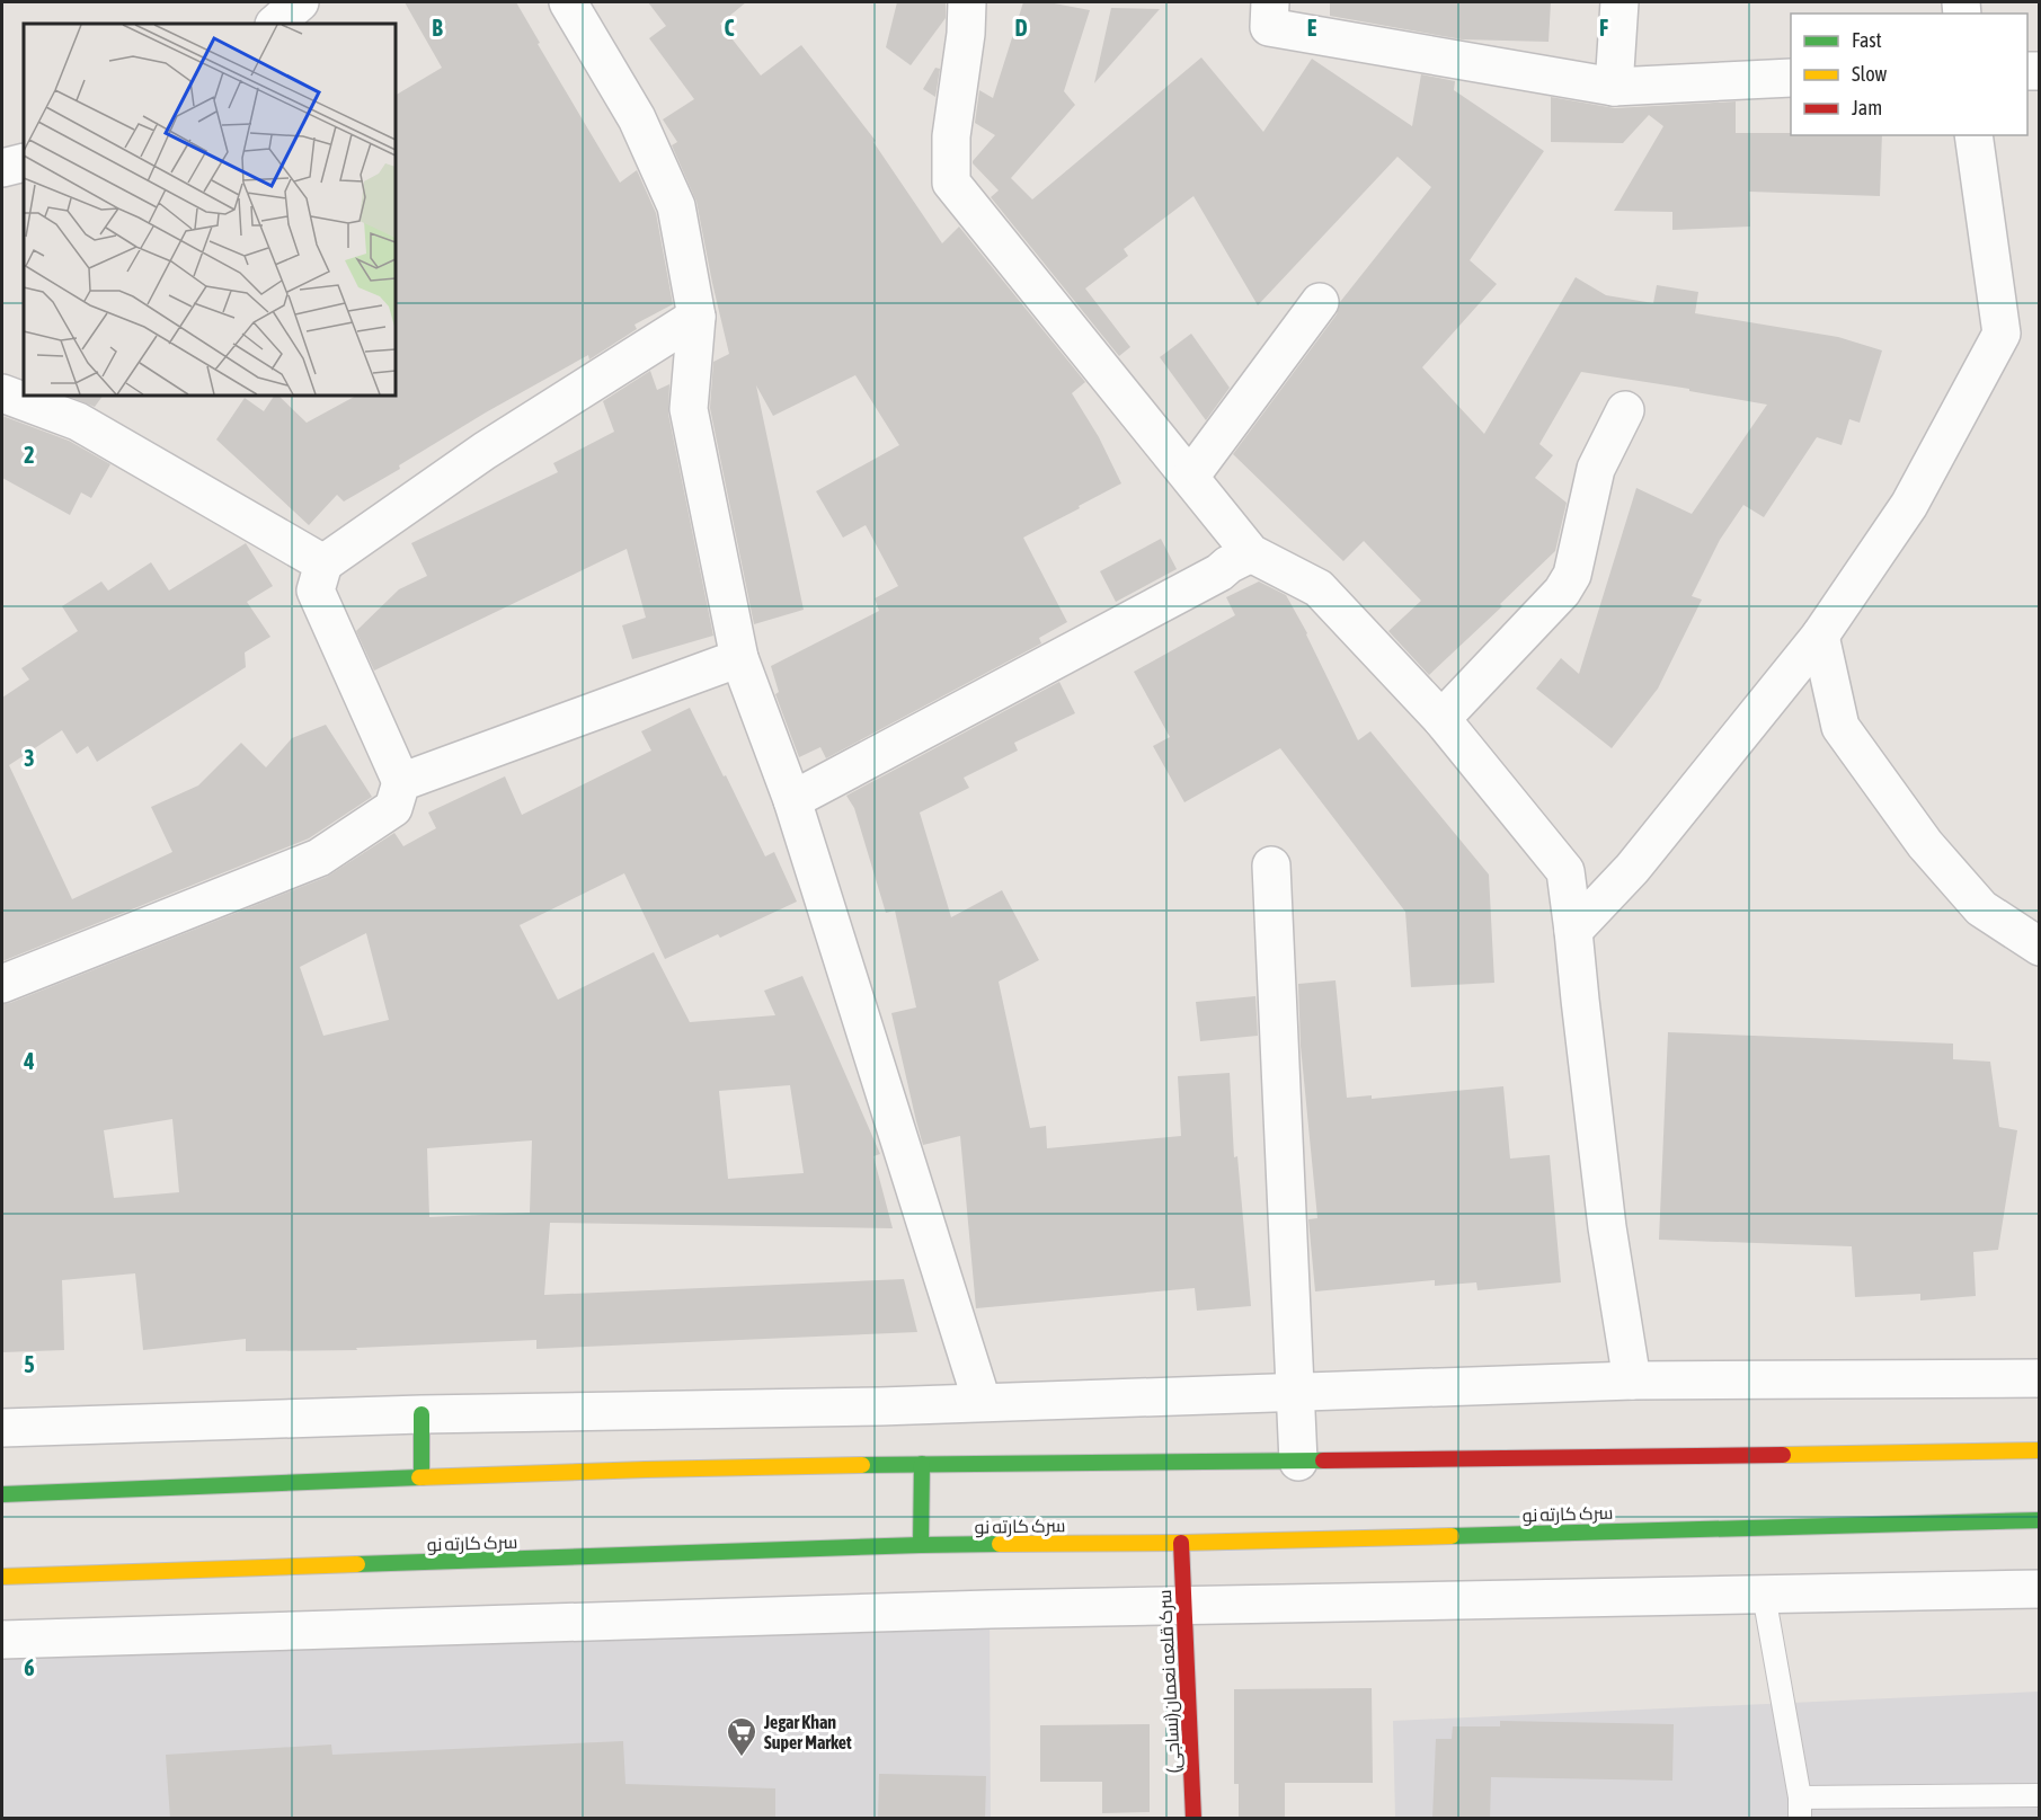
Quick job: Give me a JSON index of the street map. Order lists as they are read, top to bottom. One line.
{"streets":{"main road":["سرک کارته نو","سرک قلعه نعمان(نساجی)"]},"crossings":[["سرک کارته نو","سرک قلعه نعمان(نساجی)"]],"places":{"supermarket":["Jegar Khan Super Market"]},"legend":["Fast","Slow","Jam"],"grid":{"columns":["B","C","D","E","F"],"rows":["2","3","4","5","6"]}}
